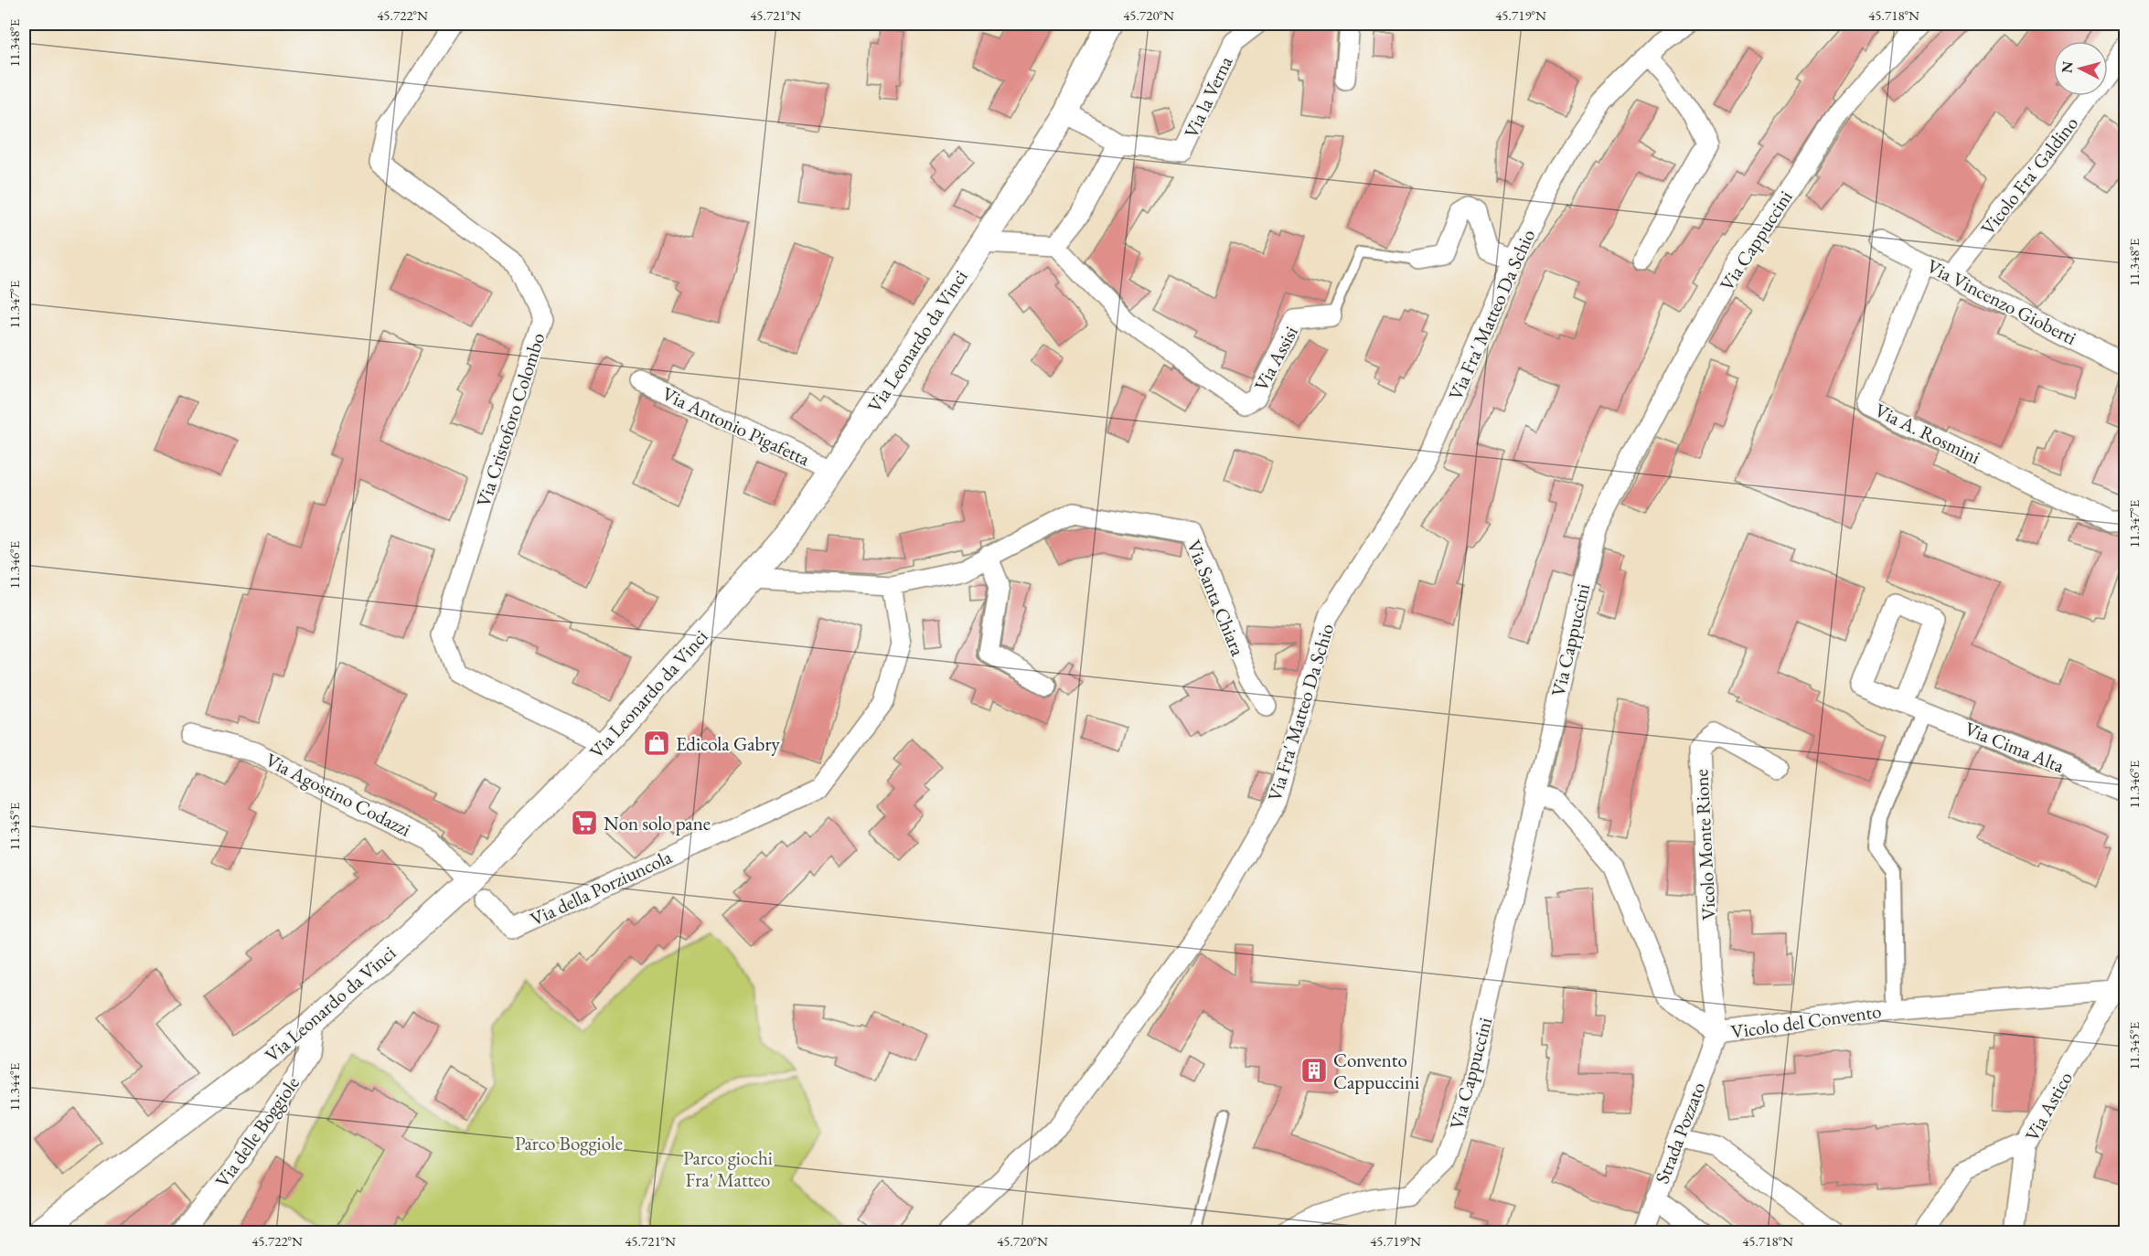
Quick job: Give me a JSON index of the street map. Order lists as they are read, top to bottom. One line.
{"streets":{"street":["Via la Verna","Vicolo Fra' Galdino","Via Cappuccini","Via Vincenzo Gioberti","Via Fra' Matteo Da Schio","Via Leonardo da Vinci","Via Assisi","Via Cristoforo Colombo","Via Antonio Pigafetta","Via A. Rosmini","Via Santa Chiara","Via Cima Alta","Via Agostino Codazzi","Vicolo Monte Rione","Via della Porziuncola","Vicolo del Convento","Via Astico","Via delle Boggiole","Strada Pozzato"]},"crossings":[["Vicolo Fra' Galdino","Via Vincenzo Gioberti"],["Via Cappuccini","Vicolo del Convento"],["Via Vincenzo Gioberti","Via A. Rosmini"],["Via Fra' Matteo Da Schio","Via Assisi"],["Via Leonardo da Vinci","Via Cristoforo Colombo"],["Via Leonardo da Vinci","Via Antonio Pigafetta"],["Via Leonardo da Vinci","Via Santa Chiara"],["Via Leonardo da Vinci","Via Agostino Codazzi"],["Via Leonardo da Vinci","Via della Porziuncola"],["Via Leonardo da Vinci","Via delle Boggiole"],["Via Santa Chiara","Via della Porziuncola"],["Via Agostino Codazzi","Via della Porziuncola"],["Vicolo Monte Rione","Vicolo del Convento"],["Vicolo Monte Rione","Strada Pozzato"],["Vicolo del Convento","Via Astico"],["Vicolo del Convento","Strada Pozzato"]],"parks":["Parco Boggiole","Parco giochi Fra' Matteo"],"places":{"shop":["Edicola Gabry"],"supermarket":["Non solo pane"],"building":["Convento Cappuccini"]},"north":"left","coordinates":["45.722°N","45.721°N","45.720°N","45.719°N","45.718°N","11.348°E","11.347°E","11.346°E","11.345°E","11.344°E"]}
